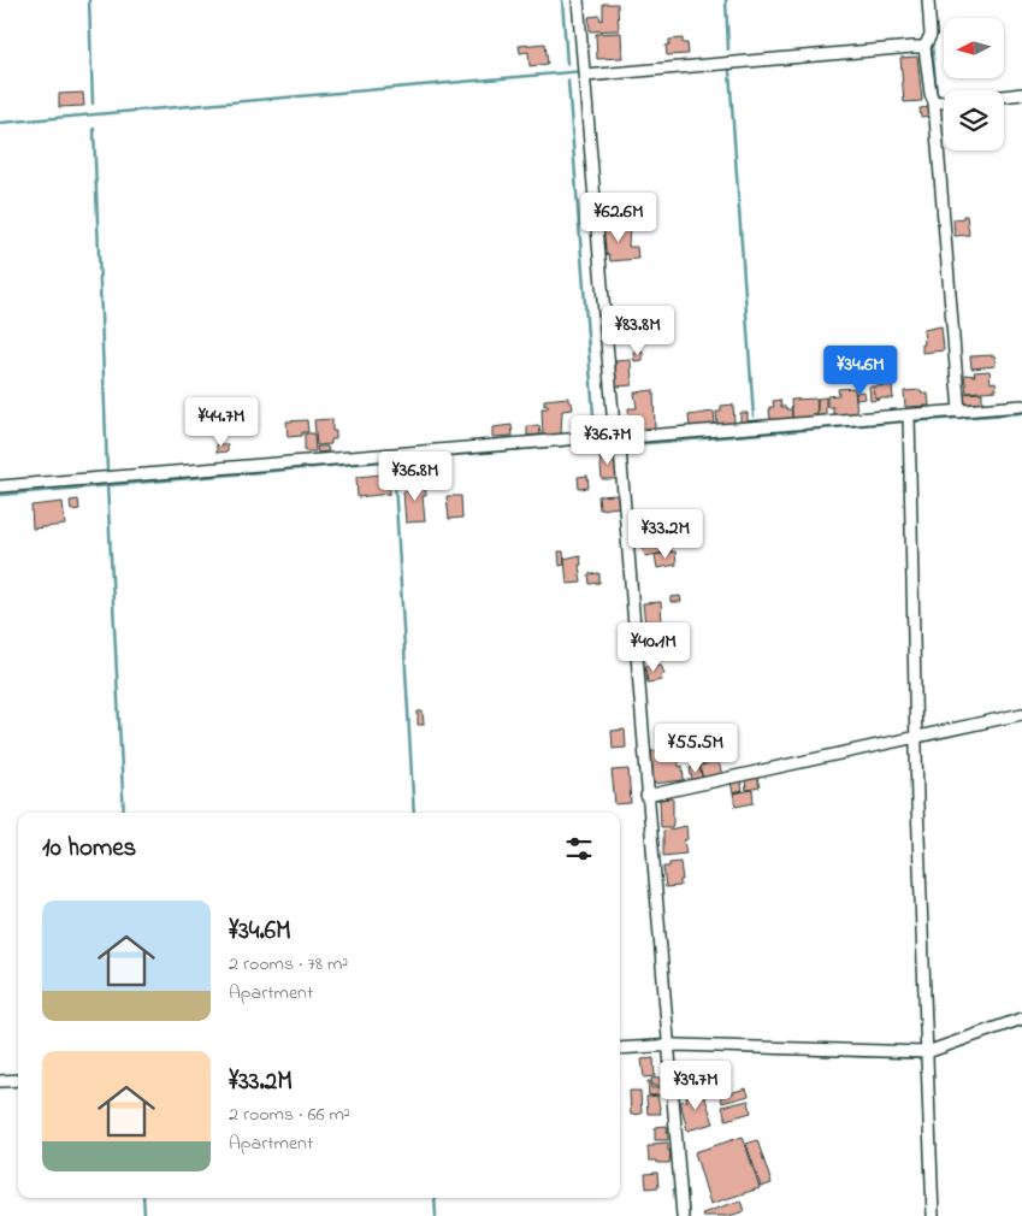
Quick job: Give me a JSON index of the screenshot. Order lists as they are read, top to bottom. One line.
{"north":"left","page":{"price":["¥62.6M","¥83.8M","¥34.6M","¥44.7M","¥36.7M","¥36.8M","¥33.2M","¥40.1M","¥55.5M","¥39.7M"],"heading":"10 homes","list":[{"name":"¥34.6M","note":"2 rooms · 78 m² · Apartment"},{"name":"¥33.2M","note":"2 rooms · 66 m² · Apartment"}]}}
